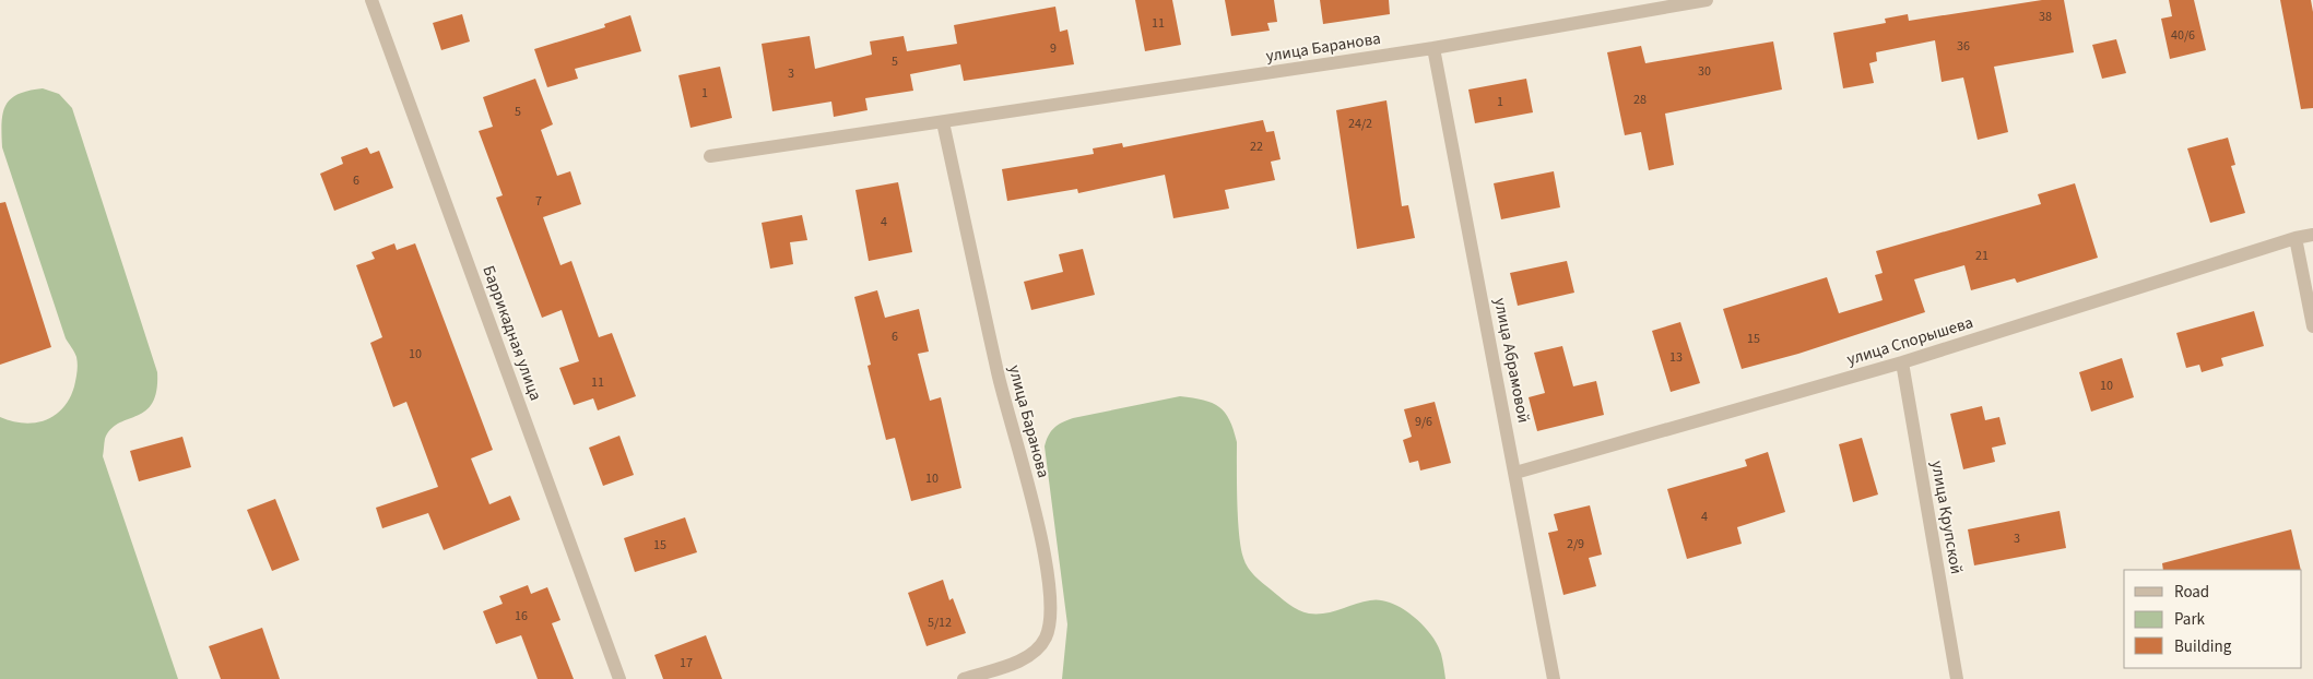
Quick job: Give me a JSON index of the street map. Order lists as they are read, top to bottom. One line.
{"streets":{"street":["улица Баранова","Баррикадная улица","улица Спорышева","улица Абрамовой","улица Крупской"]},"crossings":[["улица Баранова","улица Абрамовой"],["улица Спорышева","улица Абрамовой"],["улица Спорышева","улица Крупской"]],"house_numbers":["38","11","40/6","36","9","5","30","3","1","28","1","5","24/2","22","6","7","4","21","6","15","10","13","11","10","9/6","10","4","3","2/9","15","16","5/12","17"],"legend":["Road","Park","Building"]}
